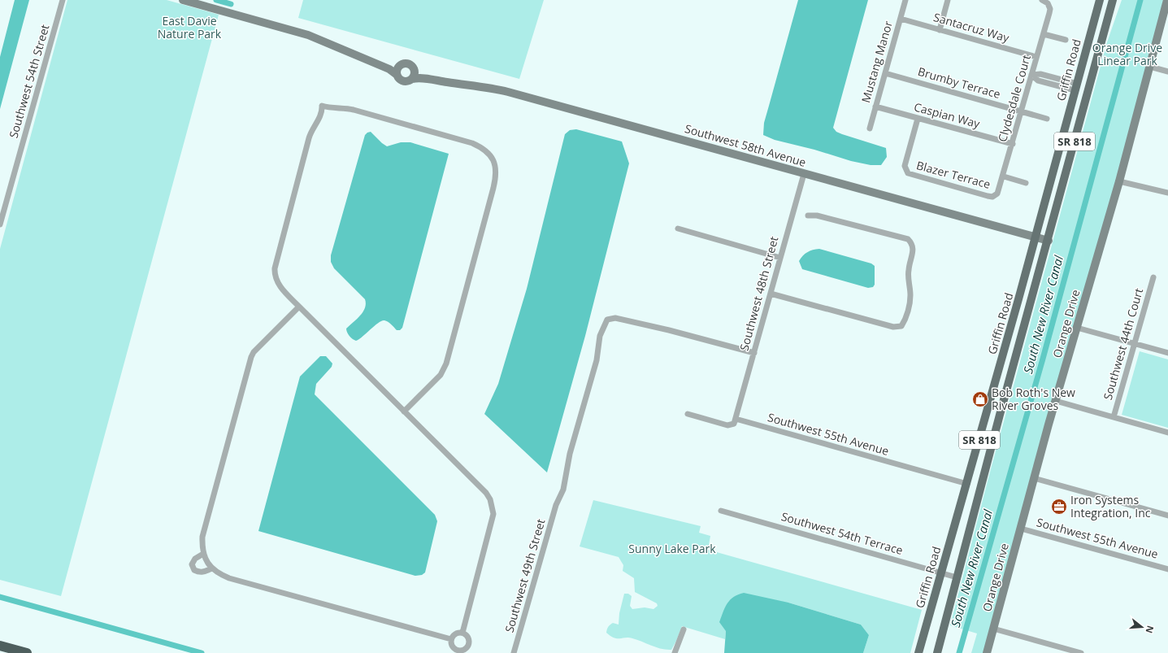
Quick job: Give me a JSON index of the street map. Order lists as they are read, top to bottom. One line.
{"streets":{"main road":["Griffin Road","SR 818"],"street":["Santacruz Way","Mustang Manor","Southwest 54th Street","Brumby Terrace","Clydesdale Court","Caspian Way","Southwest 58th Avenue","Blazer Terrace","Southwest 48th Street","Orange Drive","Southwest 44th Court","Southwest 55th Avenue","Southwest 54th Terrace","Southwest 49th Street"]},"crossings":[["Santacruz Way","Mustang Manor"],["Santacruz Way","Clydesdale Court"],["Mustang Manor","Brumby Terrace"],["Mustang Manor","Caspian Way"],["Griffin Road","Southwest 58th Avenue"],["Griffin Road","Southwest 55th Avenue"],["Griffin Road","Southwest 54th Terrace"],["Brumby Terrace","Clydesdale Court"],["Clydesdale Court","Caspian Way"],["Clydesdale Court","Blazer Terrace"],["Caspian Way","Blazer Terrace"],["Southwest 58th Avenue","Southwest 48th Street"],["Southwest 48th Street","Southwest 55th Avenue"],["Southwest 48th Street","Southwest 49th Street"],["Orange Drive","Southwest 55th Avenue"]],"water":["South New River Canal"],"parks":["East Davie Nature Park","Orange Drive Linear Park","Sunny Lake Park"],"places":{"shop":["Bob Roth's New River Groves"],"office":["Iron Systems Integration, Inc"]},"north":"right"}
